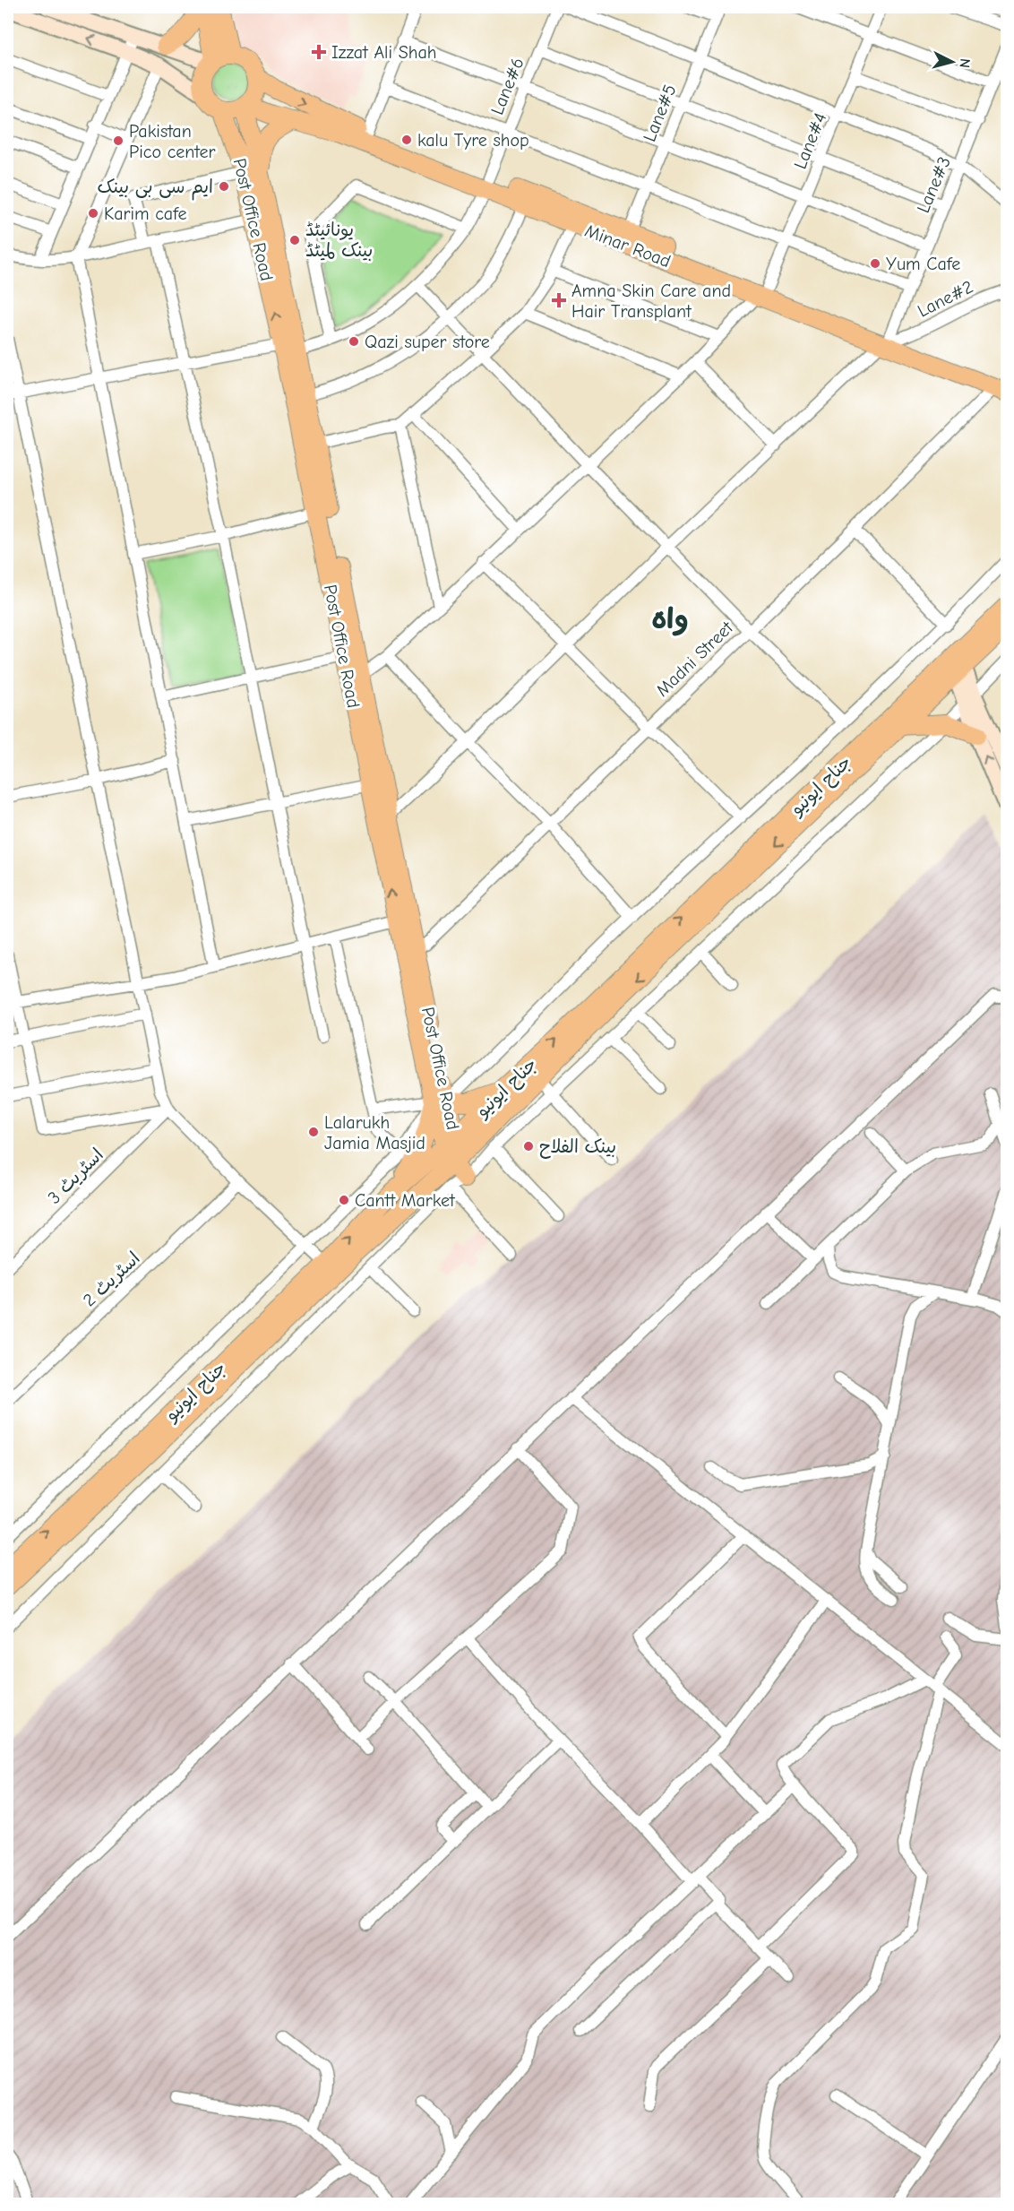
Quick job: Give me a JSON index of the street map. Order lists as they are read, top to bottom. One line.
{"streets":{"main road":["Post Office Road","Minar Road","جناح ایونیو"],"street":["Lane#6","Lane#5","Lane#4","Lane#3","Lane#2","Madni Street","اسٹریٹ 3","اسٹریٹ 2"]},"crossings":[["Lane#6","Post Office Road"],["Lane#6","Minar Road"],["Lane#5","Minar Road"],["Lane#4","Minar Road"],["Lane#3","Minar Road"],["Lane#3","Lane#2"],["Post Office Road","Minar Road"],["Post Office Road","Madni Street"],["Post Office Road","جناح ایونیو"],["Minar Road","Lane#2"],["Minar Road","Madni Street"]],"districts":["واہ"],"places":{"health":["Izzat Ali Shah","Amna Skin Care and Hair Transplant"],"other":["kalu Tyre shop","Pakistan Pico center","ایم سی بی بینک","Karim cafe","یونائیٹڈ بینک لمیٹڈ","Yum Cafe","Qazi super store","Lalarukh Jamia Masjid","بینک الفلاح","Cantt Market"]},"north":"right"}
